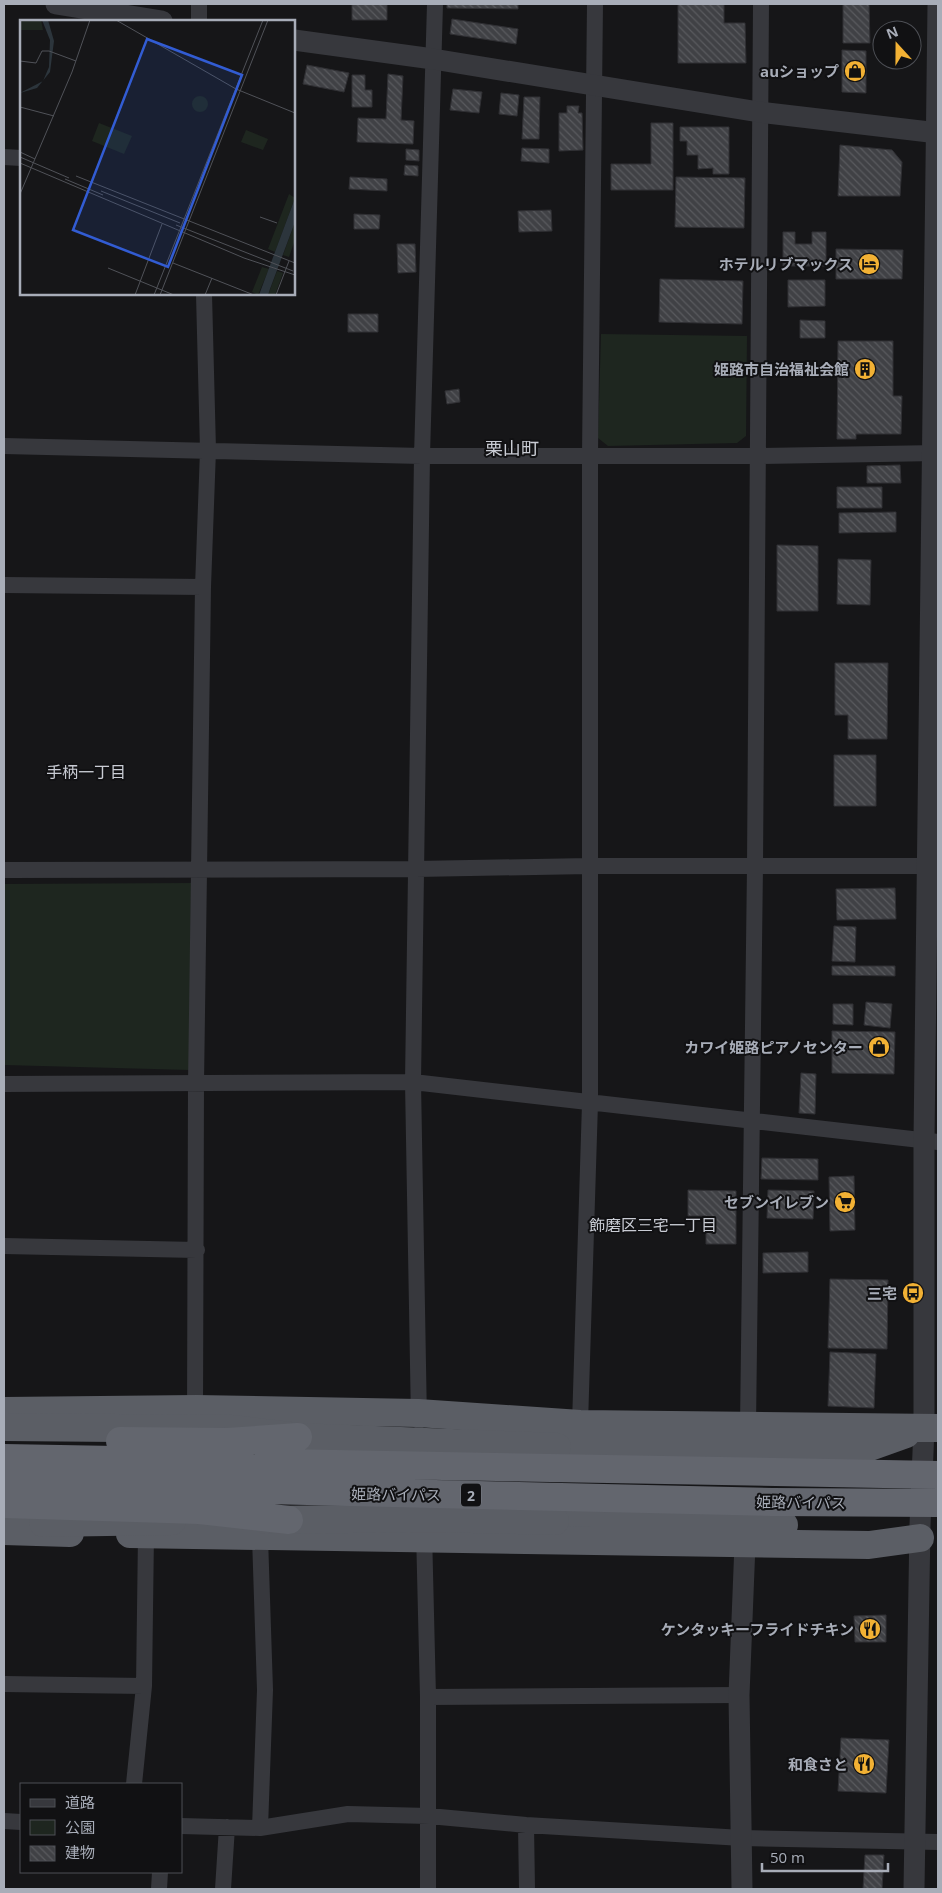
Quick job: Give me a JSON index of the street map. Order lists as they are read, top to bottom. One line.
{"streets":{"highway":["姫路バイパス","2"]},"districts":["栗山町","手柄一丁目","飾磨区三宅一丁目"],"places":{"shop":["auショップ","カワイ姫路ピアノセンター"],"hotel":["ホテルリブマックス"],"building":["姫路市自治福祉会館"],"supermarket":["セブンイレブン"],"bus stop":["三宅"],"restaurant":["ケンタッキーフライドチキン","和食さと"]},"legend":["道路","公園","建物"],"scale_bar":"50 m","north":"top"}
